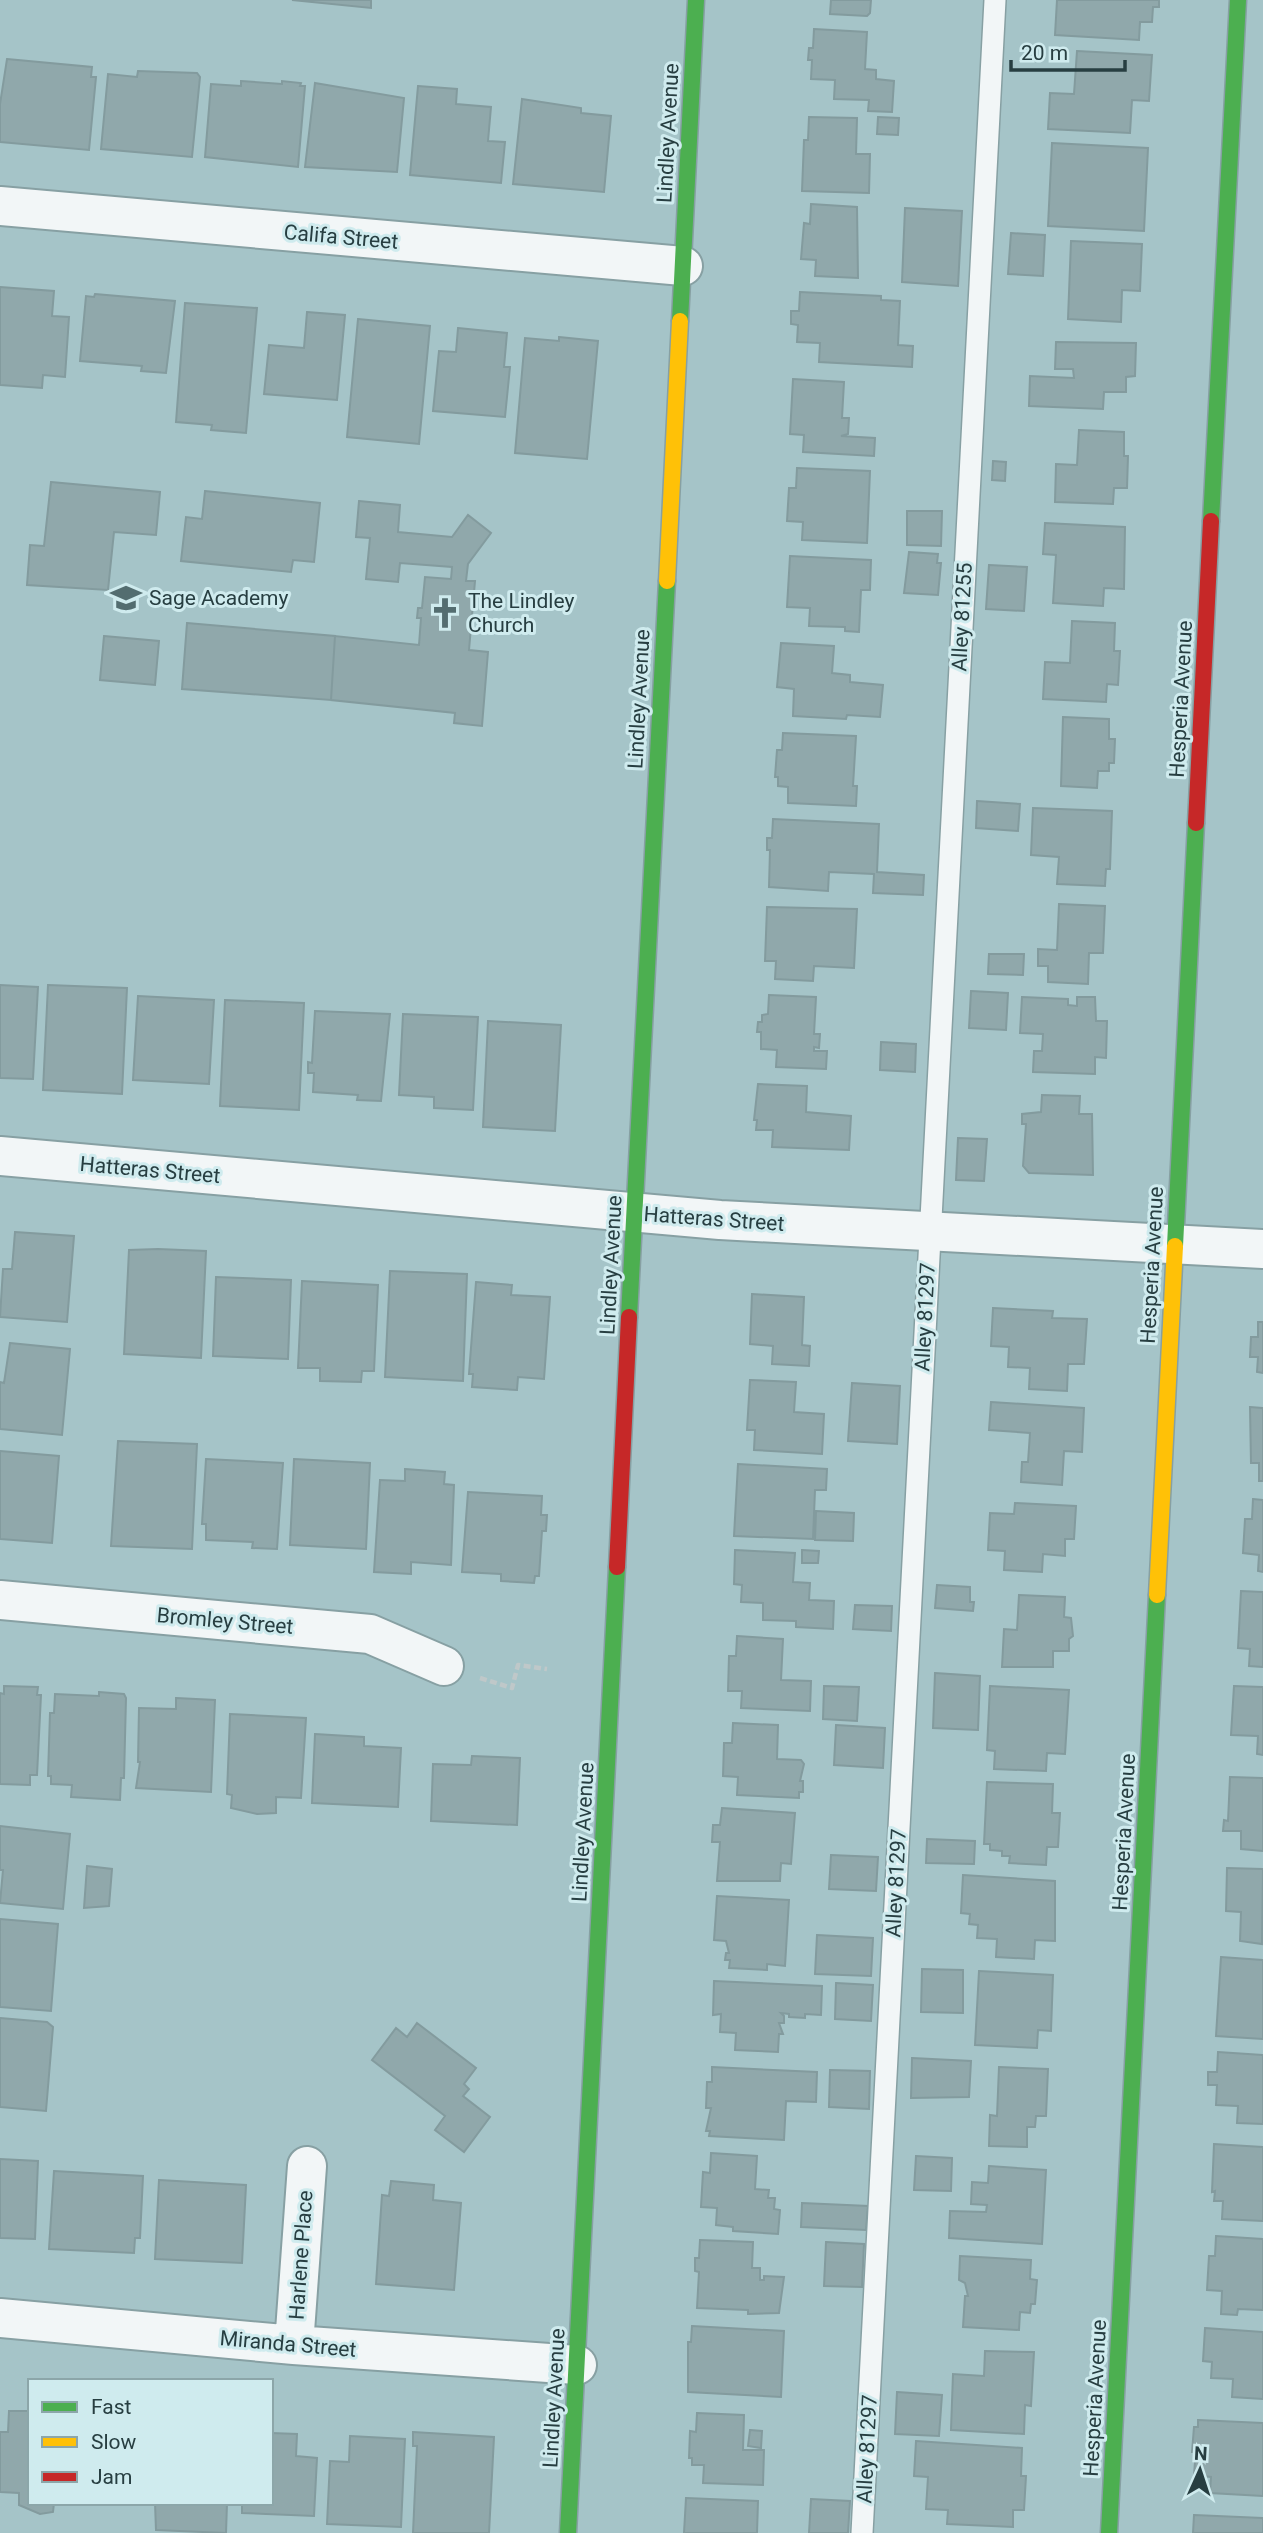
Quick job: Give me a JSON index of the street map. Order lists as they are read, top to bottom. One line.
{"streets":{"main road":["Lindley Avenue","Hesperia Avenue"],"street":["Califa Street","Hatteras Street","Bromley Street","Harlene Place","Miranda Street"],"lane":["Alley 81255","Alley 81297"]},"crossings":[["Lindley Avenue","Califa Street"],["Lindley Avenue","Hatteras Street"],["Lindley Avenue","Miranda Street"],["Alley 81255","Hatteras Street"],["Alley 81255","Alley 81297"],["Hesperia Avenue","Hatteras Street"],["Hatteras Street","Alley 81297"],["Harlene Place","Miranda Street"]],"places":{"school or university":["Sage Academy"],"church":["The Lindley Church"]},"legend":["Fast","Slow","Jam"],"scale_bar":"20 m","north":"top"}
